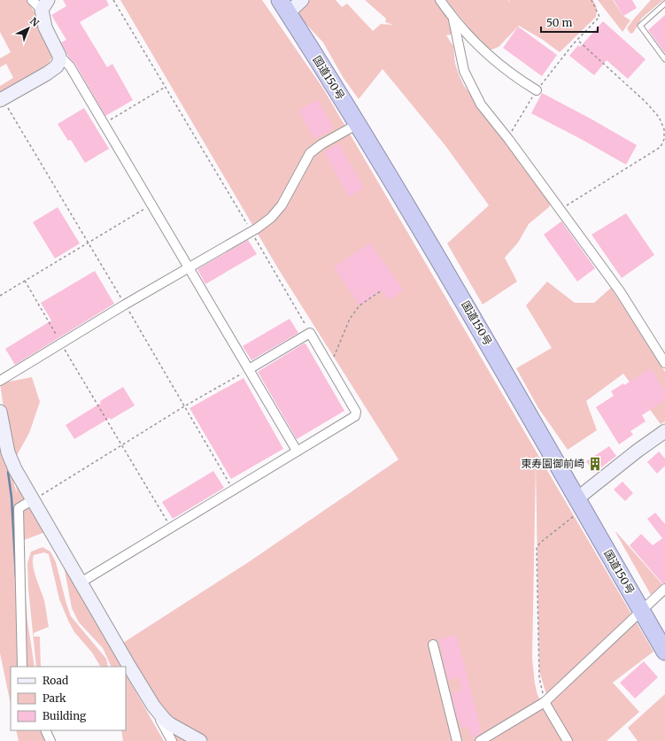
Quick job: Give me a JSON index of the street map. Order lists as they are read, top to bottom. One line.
{"streets":{"highway":["国道150号"]},"places":{"building":["東寿園御前崎"]},"legend":["Road","Park","Building"],"scale_bar":"50 m","north":"top right"}
